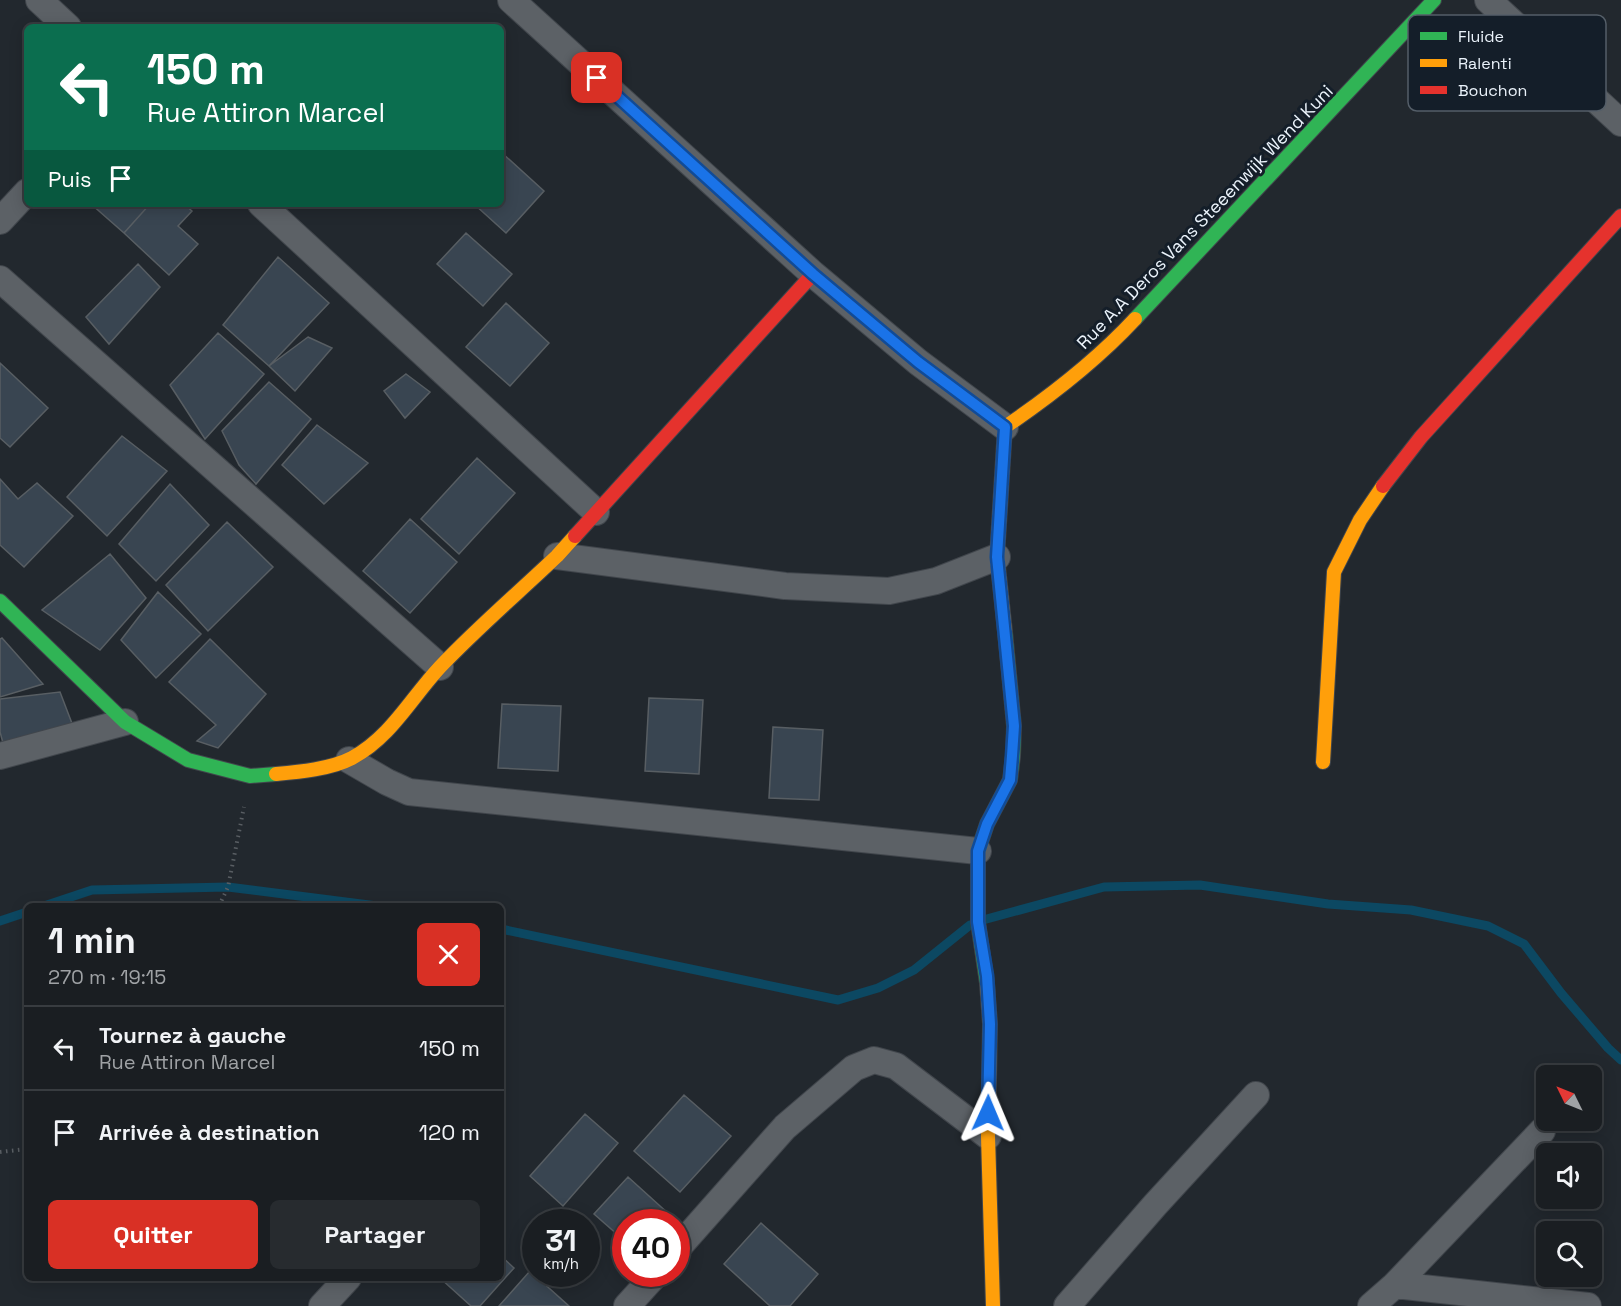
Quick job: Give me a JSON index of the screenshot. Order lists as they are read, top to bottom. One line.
{"streets":{"street":["Rue A.A Deros Vans Steeenwijk Wend Kuni"]},"legend":["Fluide","Ralenti","Bouchon"],"north":"top left","page":{"turn":["150 m","Rue Attiron Marcel"],"then":"Puis","heading":["1 min","270 m · 19:15"],"list":[{"name":"Tournez à gauche","note":"Rue Attiron Marcel","value":"150 m"},{"name":"Arrivée à destination","value":"120 m"}],"buttons":["Quitter","Partager"],"speed":"31 km/h","limit":"40"}}
